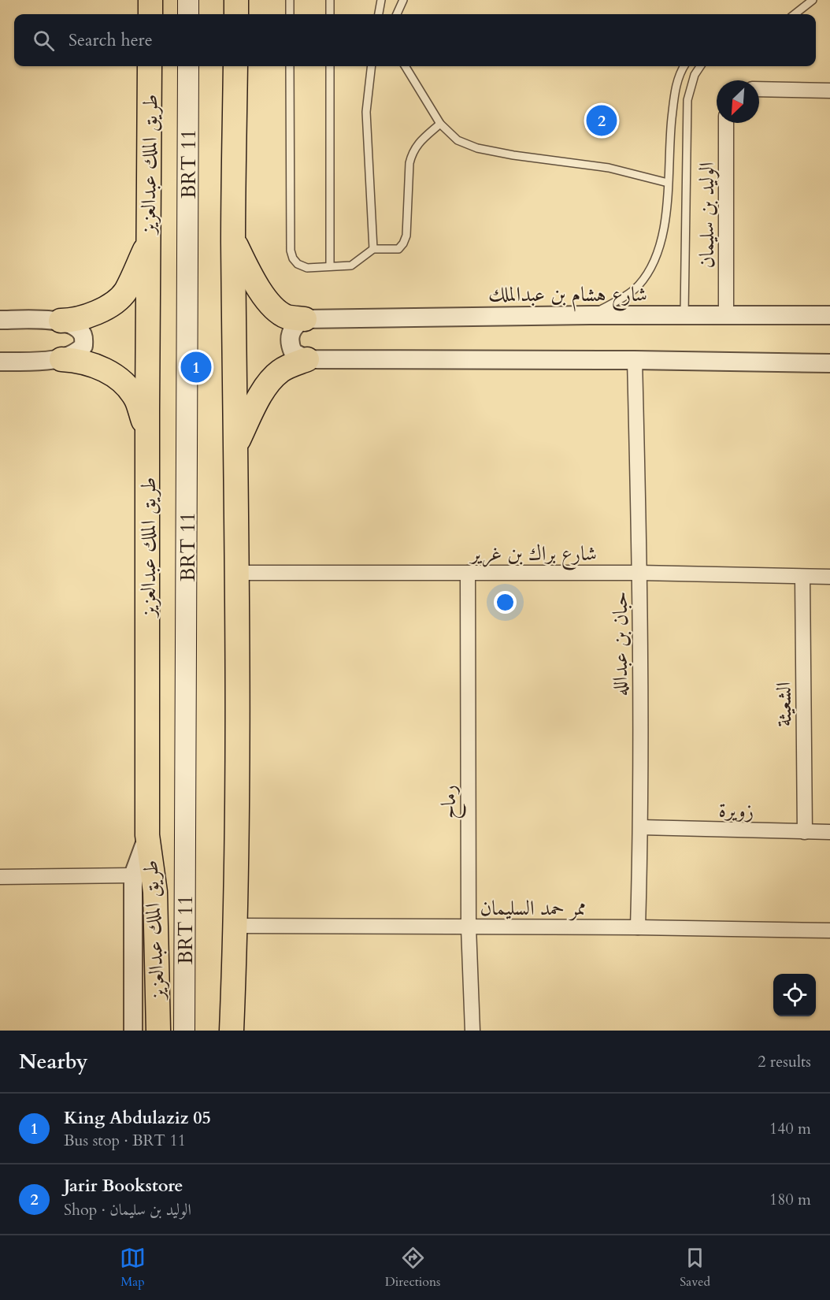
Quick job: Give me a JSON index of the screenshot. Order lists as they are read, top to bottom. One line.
{"streets":{"main road":["طريق الملك عبدالعزيز","BRT 11"],"street":["الوليد بن سليمان","شارع هشام بن عبدالملك","شارع براك بن غرير","حبان بن عبدالله","الشعيثة","رماح","زويرة","ممر حمد السليمان"]},"crossings":[["الوليد بن سليمان","شارع هشام بن عبدالملك"],["شارع براك بن غرير","حبان بن عبدالله"],["شارع براك بن غرير","الشعيثة"],["شارع براك بن غرير","رماح"],["حبان بن عبدالله","زويرة"],["حبان بن عبدالله","ممر حمد السليمان"],["الشعيثة","زويرة"],["رماح","ممر حمد السليمان"]],"north":"bottom left","page":{"search":"Search here","pins":["2","1"],"heading":["Nearby","2 results"],"list":[{"mark":"1","name":"King Abdulaziz 05","note":"Bus stop · BRT 11","value":"140 m"},{"mark":"2","name":"Jarir Bookstore","note":"Shop · الوليد بن سليمان","value":"180 m"}],"nav":["Map","Directions","Saved"]}}
